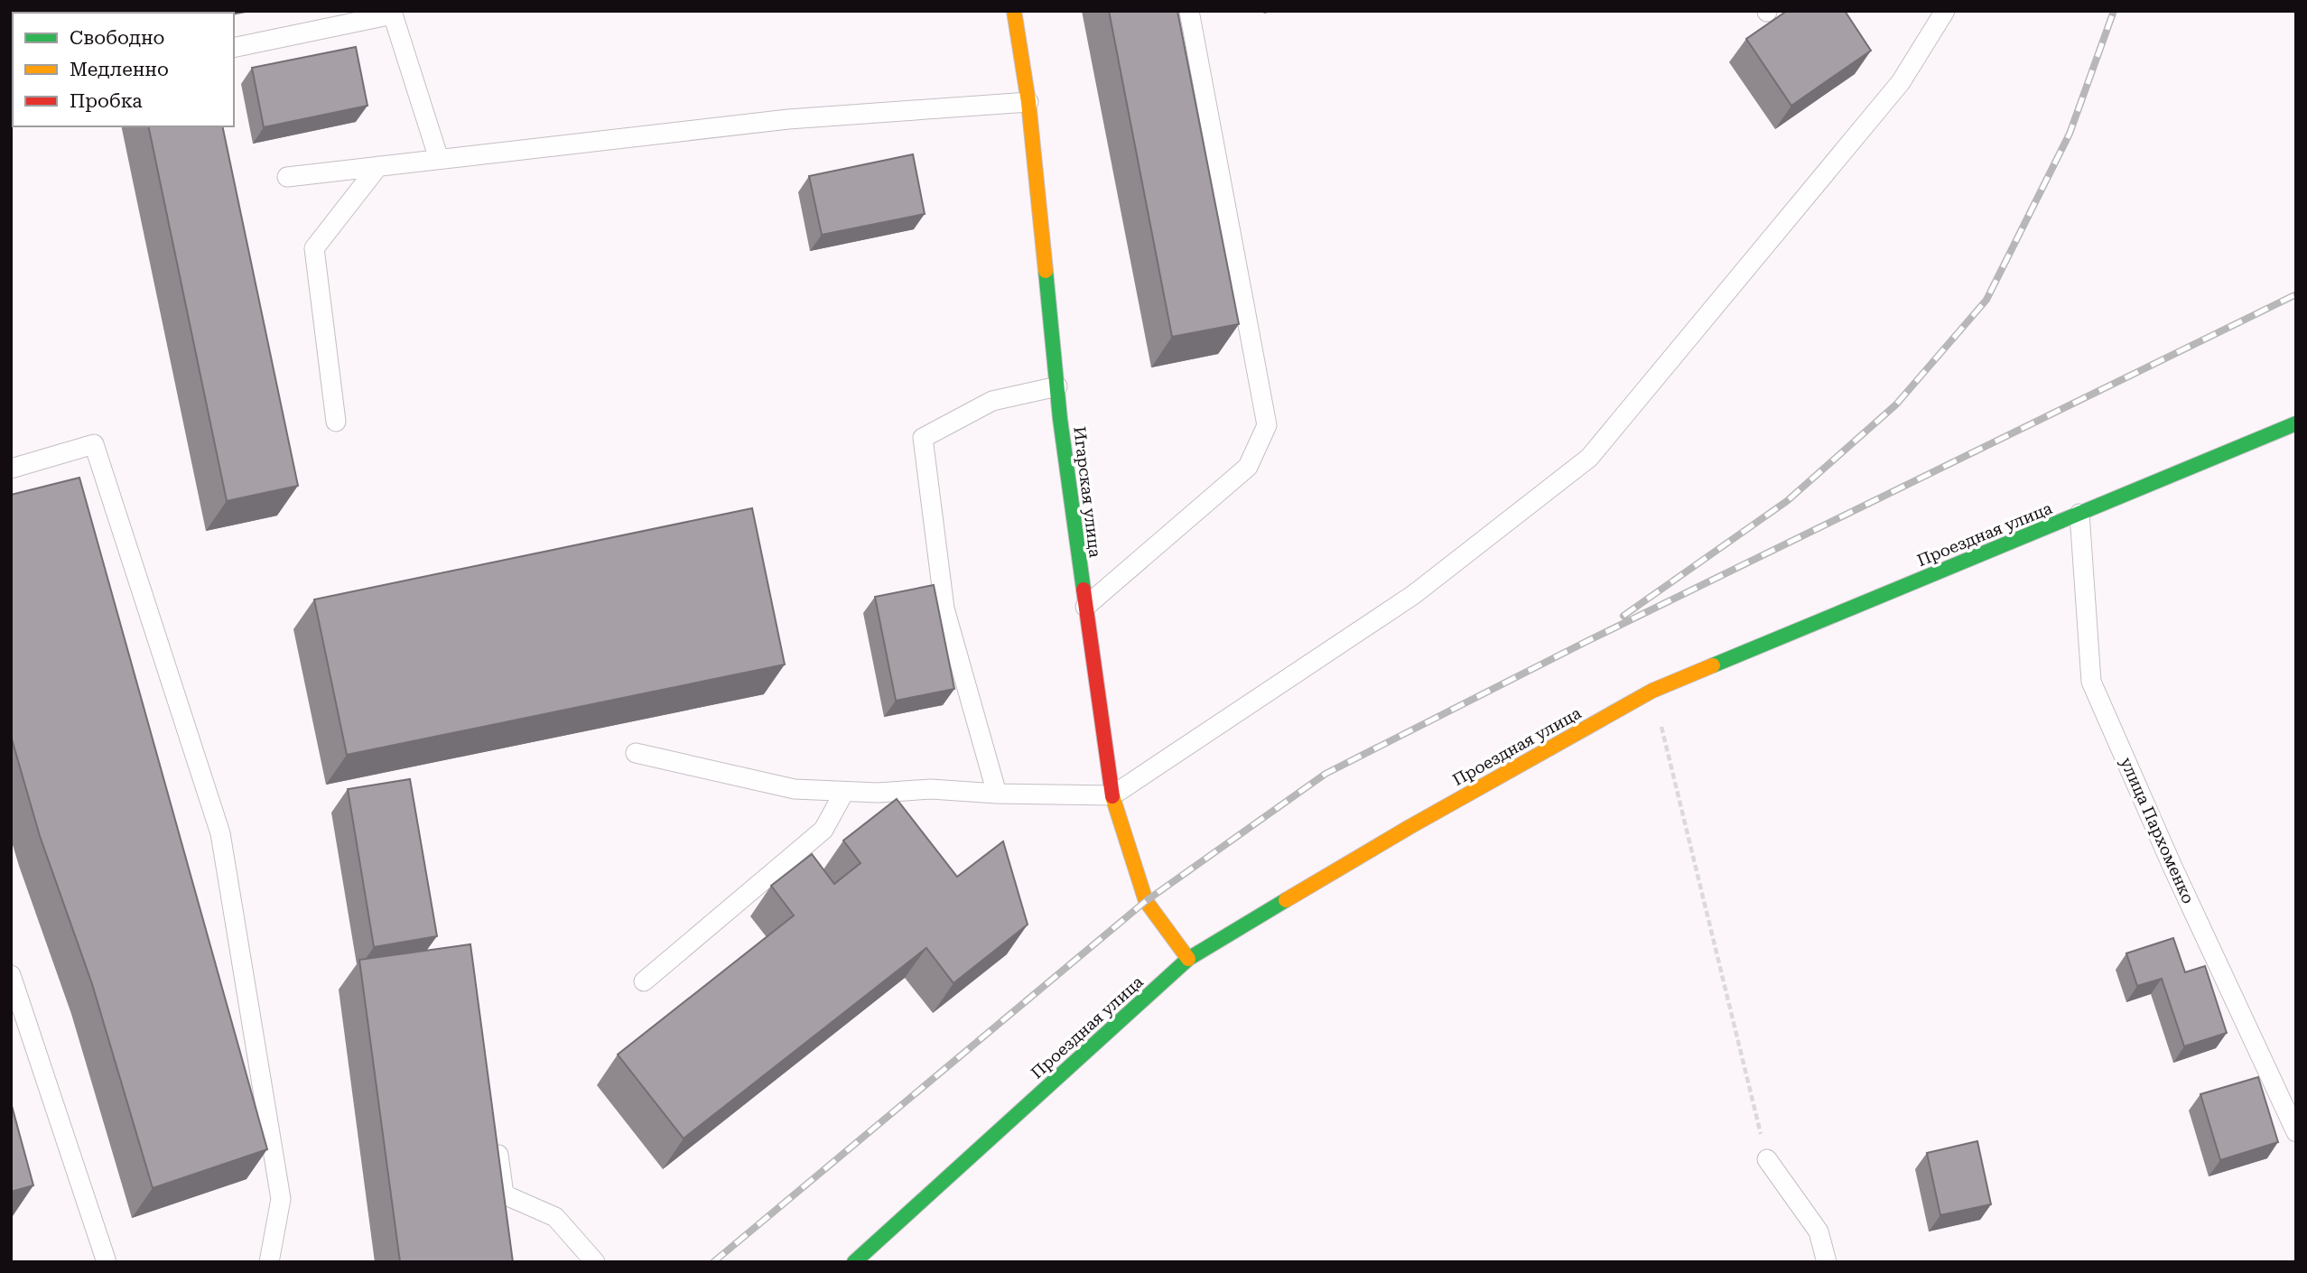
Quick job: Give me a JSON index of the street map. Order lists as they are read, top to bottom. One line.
{"streets":{"street":["Игарская улица","Проездная улица"],"lane":["улица Пархоменко"]},"crossings":[["Игарская улица","Проездная улица"],["Проездная улица","улица Пархоменко"]],"legend":["Свободно","Медленно","Пробка"]}
